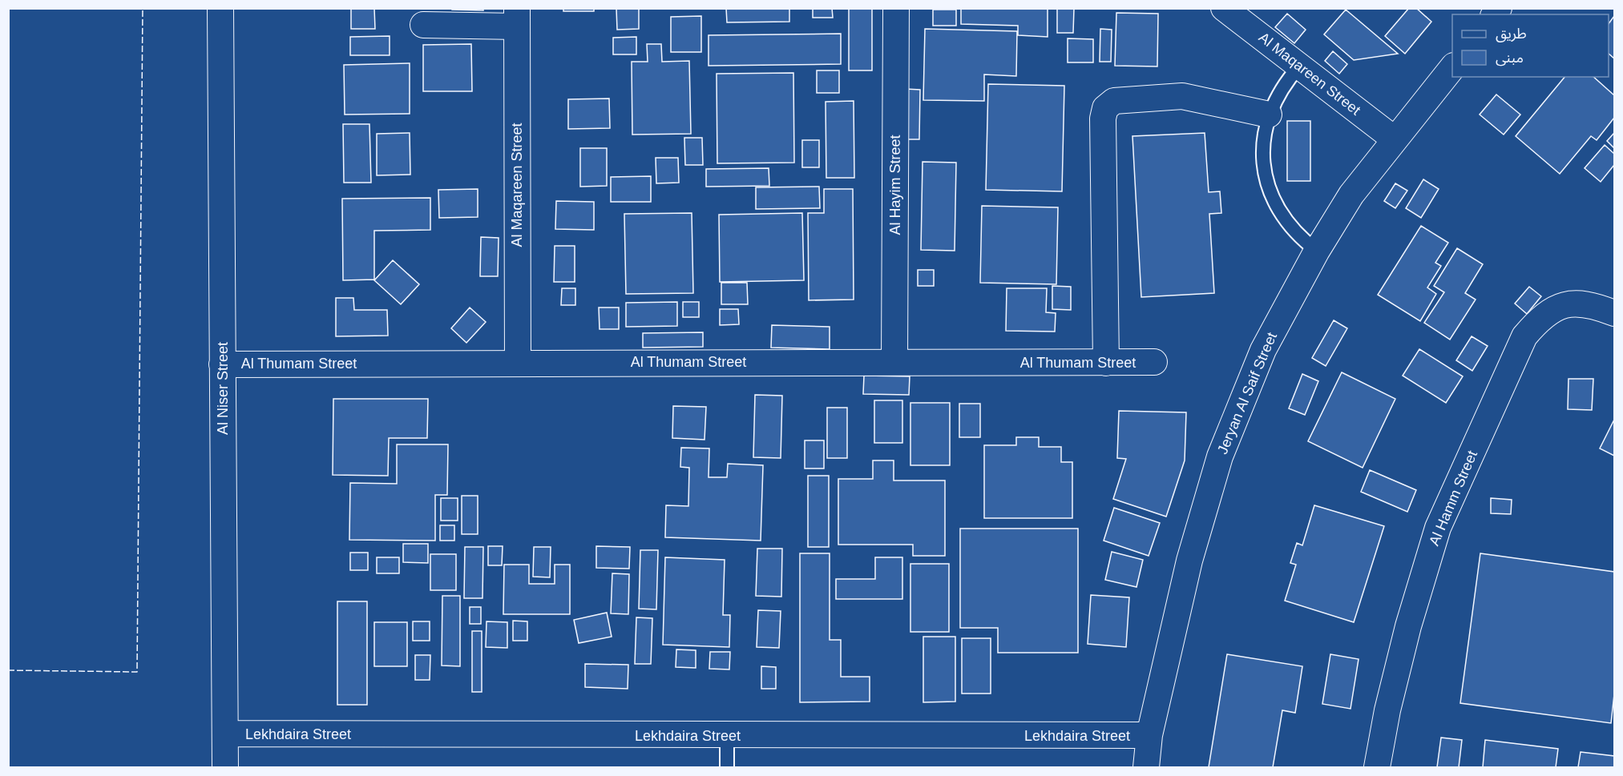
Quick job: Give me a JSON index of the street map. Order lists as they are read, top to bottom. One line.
{"streets":{"street":["Al Maqareen Street","Al Hayim Street","Al Thumam Street","Al Niser Street","Jeryan Al Saif Street","Al Hamm Street","Lekhdaira Street"]},"crossings":[["Al Maqareen Street","Al Thumam Street"],["Al Maqareen Street","Jeryan Al Saif Street"],["Al Hayim Street","Al Thumam Street"],["Al Thumam Street","Al Niser Street"],["Al Niser Street","Lekhdaira Street"],["Jeryan Al Saif Street","Lekhdaira Street"]],"legend":["طريق","مبنى"]}
